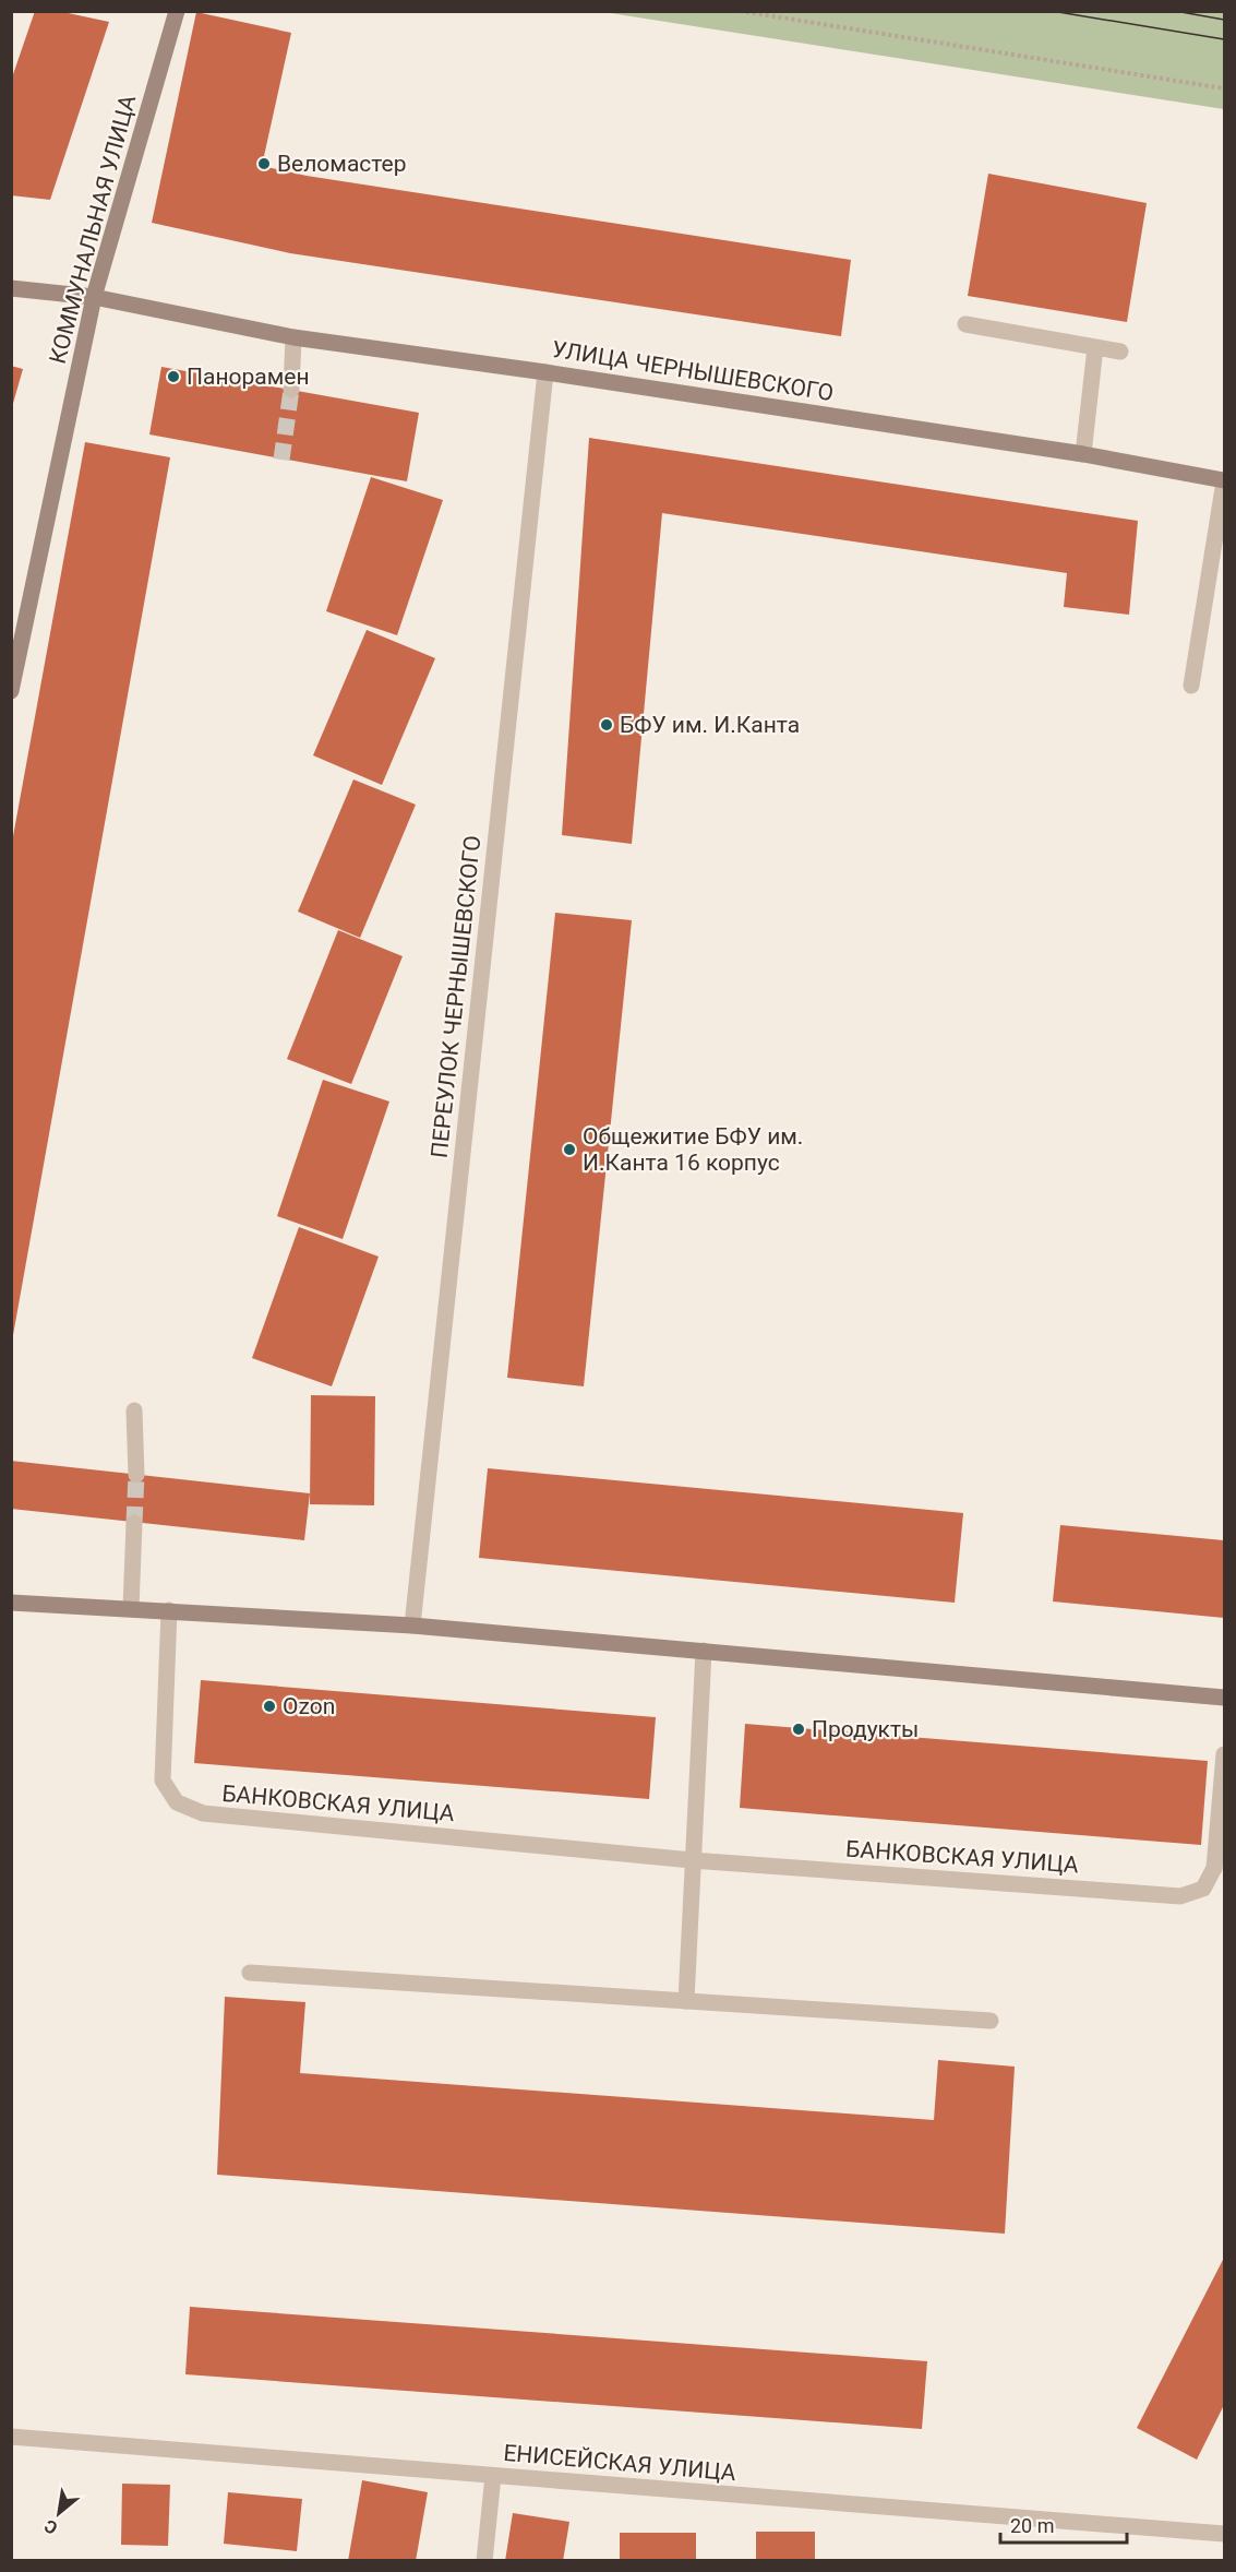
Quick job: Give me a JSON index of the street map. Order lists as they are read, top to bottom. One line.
{"streets":{"street":["КОММУНАЛЬНАЯ УЛИЦА","УЛИЦА ЧЕРНЫШЕВСКОГО","ПЕРЕУЛОК ЧЕРНЫШЕВСКОГО","БАНКОВСКАЯ УЛИЦА","ЕНИСЕЙСКАЯ УЛИЦА"]},"crossings":[["КОММУНАЛЬНАЯ УЛИЦА","УЛИЦА ЧЕРНЫШЕВСКОГО"],["УЛИЦА ЧЕРНЫШЕВСКОГО","ПЕРЕУЛОК ЧЕРНЫШЕВСКОГО"]],"places":["Веломастер","Панорамен","БФУ им. И.Канта","Общежитие БФУ им. И.Канта 16 корпус","Ozon","Продукты"],"scale_bar":"20 m","north":"bottom left"}
